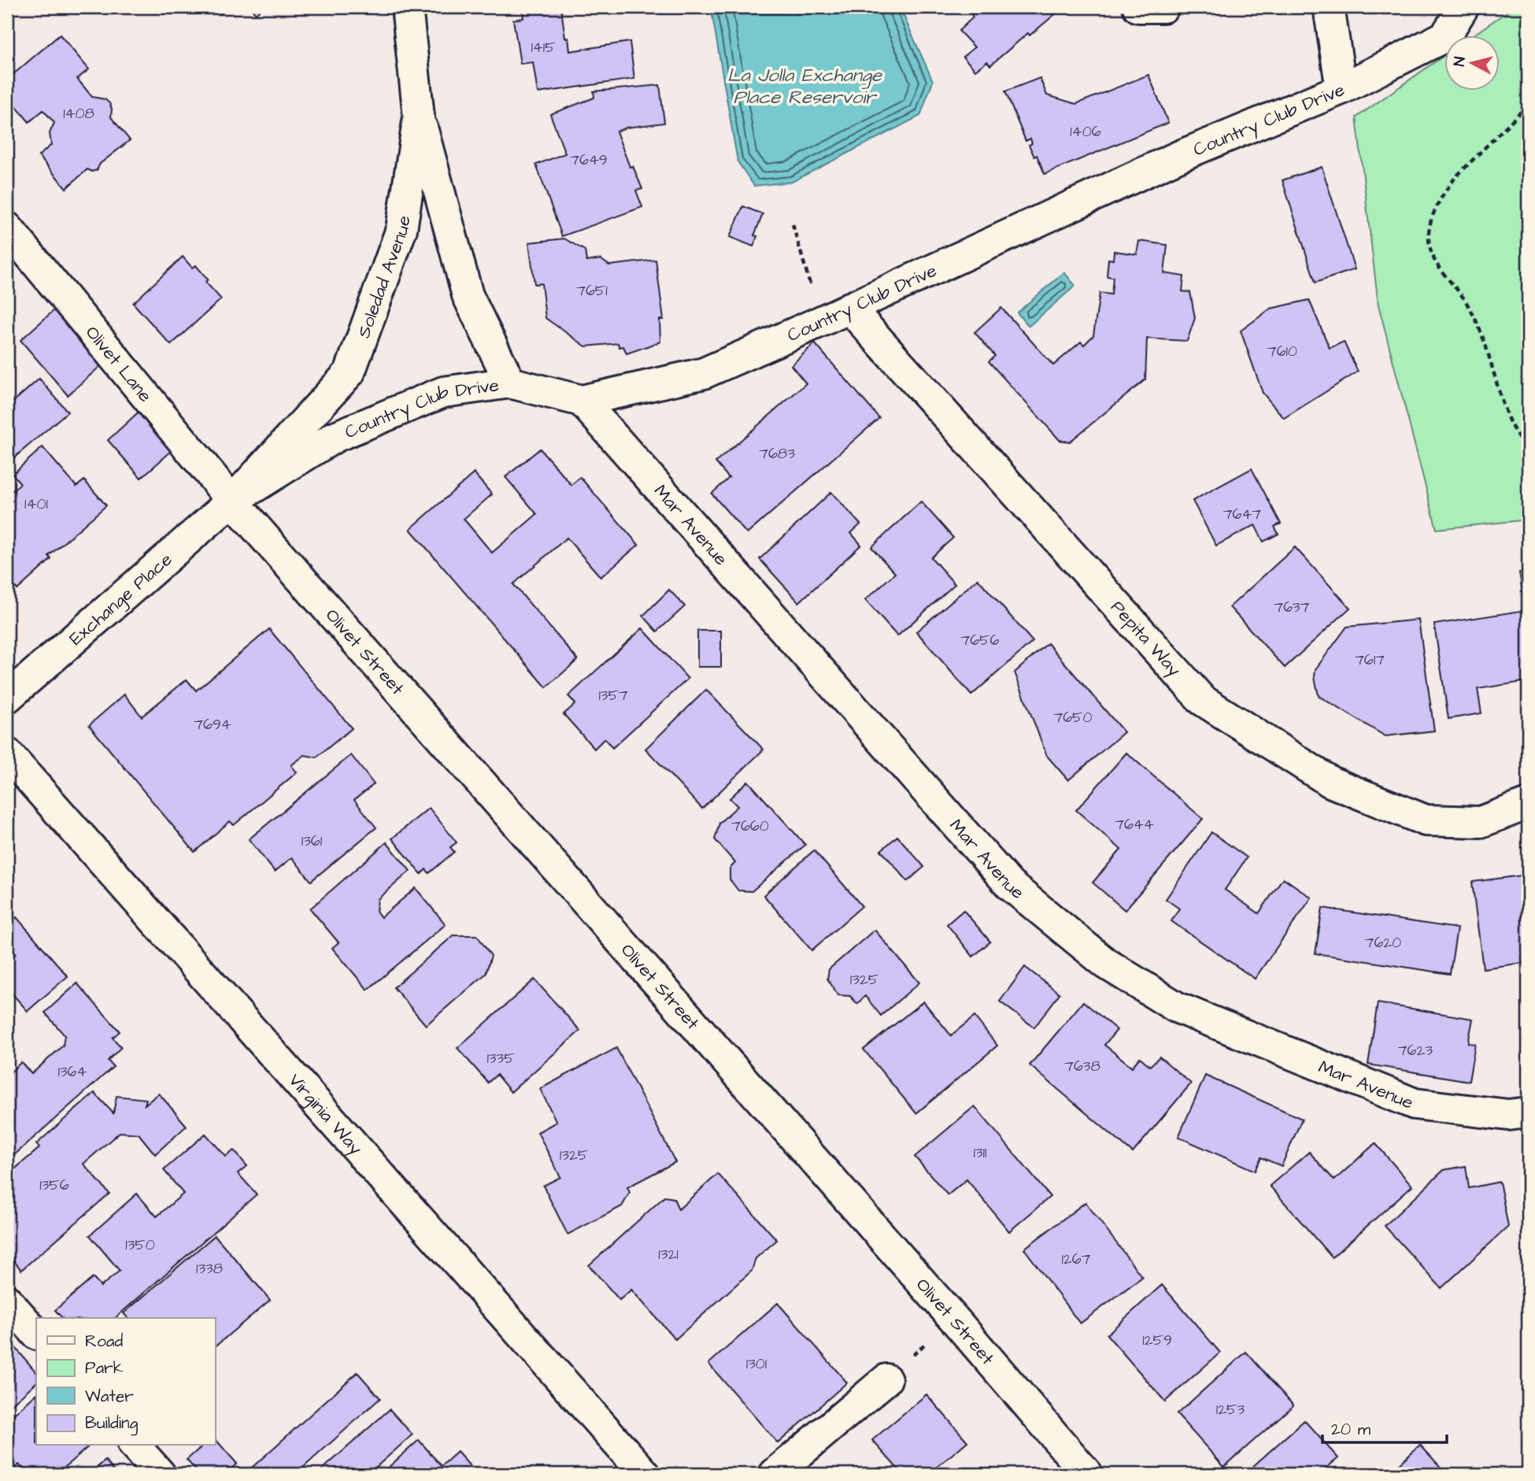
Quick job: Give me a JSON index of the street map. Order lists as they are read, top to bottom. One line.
{"streets":{"street":["Country Club Drive","Soledad Avenue","Olivet Lane","Mar Avenue","Exchange Place","Pepita Way","Olivet Street","Virginia Way"]},"crossings":[["Country Club Drive","Soledad Avenue"],["Country Club Drive","Olivet Lane"],["Country Club Drive","Mar Avenue"],["Country Club Drive","Exchange Place"],["Country Club Drive","Pepita Way"],["Country Club Drive","Olivet Street"],["Soledad Avenue","Olivet Lane"],["Soledad Avenue","Exchange Place"],["Soledad Avenue","Olivet Street"],["Olivet Lane","Exchange Place"],["Olivet Lane","Olivet Street"],["Exchange Place","Olivet Street"]],"water":["La Jolla Exchange Place Reservoir"],"house_numbers":["1415","1408","1406","7649","7651","7610","7683","1401","7647","7637","7656","7617","1357","7650","7694","7644","7660","1361","7620","1325","7623","1335","7638","1364","1311","1325","1356","1350","1321","1267","1338","1259","1301","1253"],"legend":["Road","Park","Water","Building"],"scale_bar":"20 m","north":"left"}
